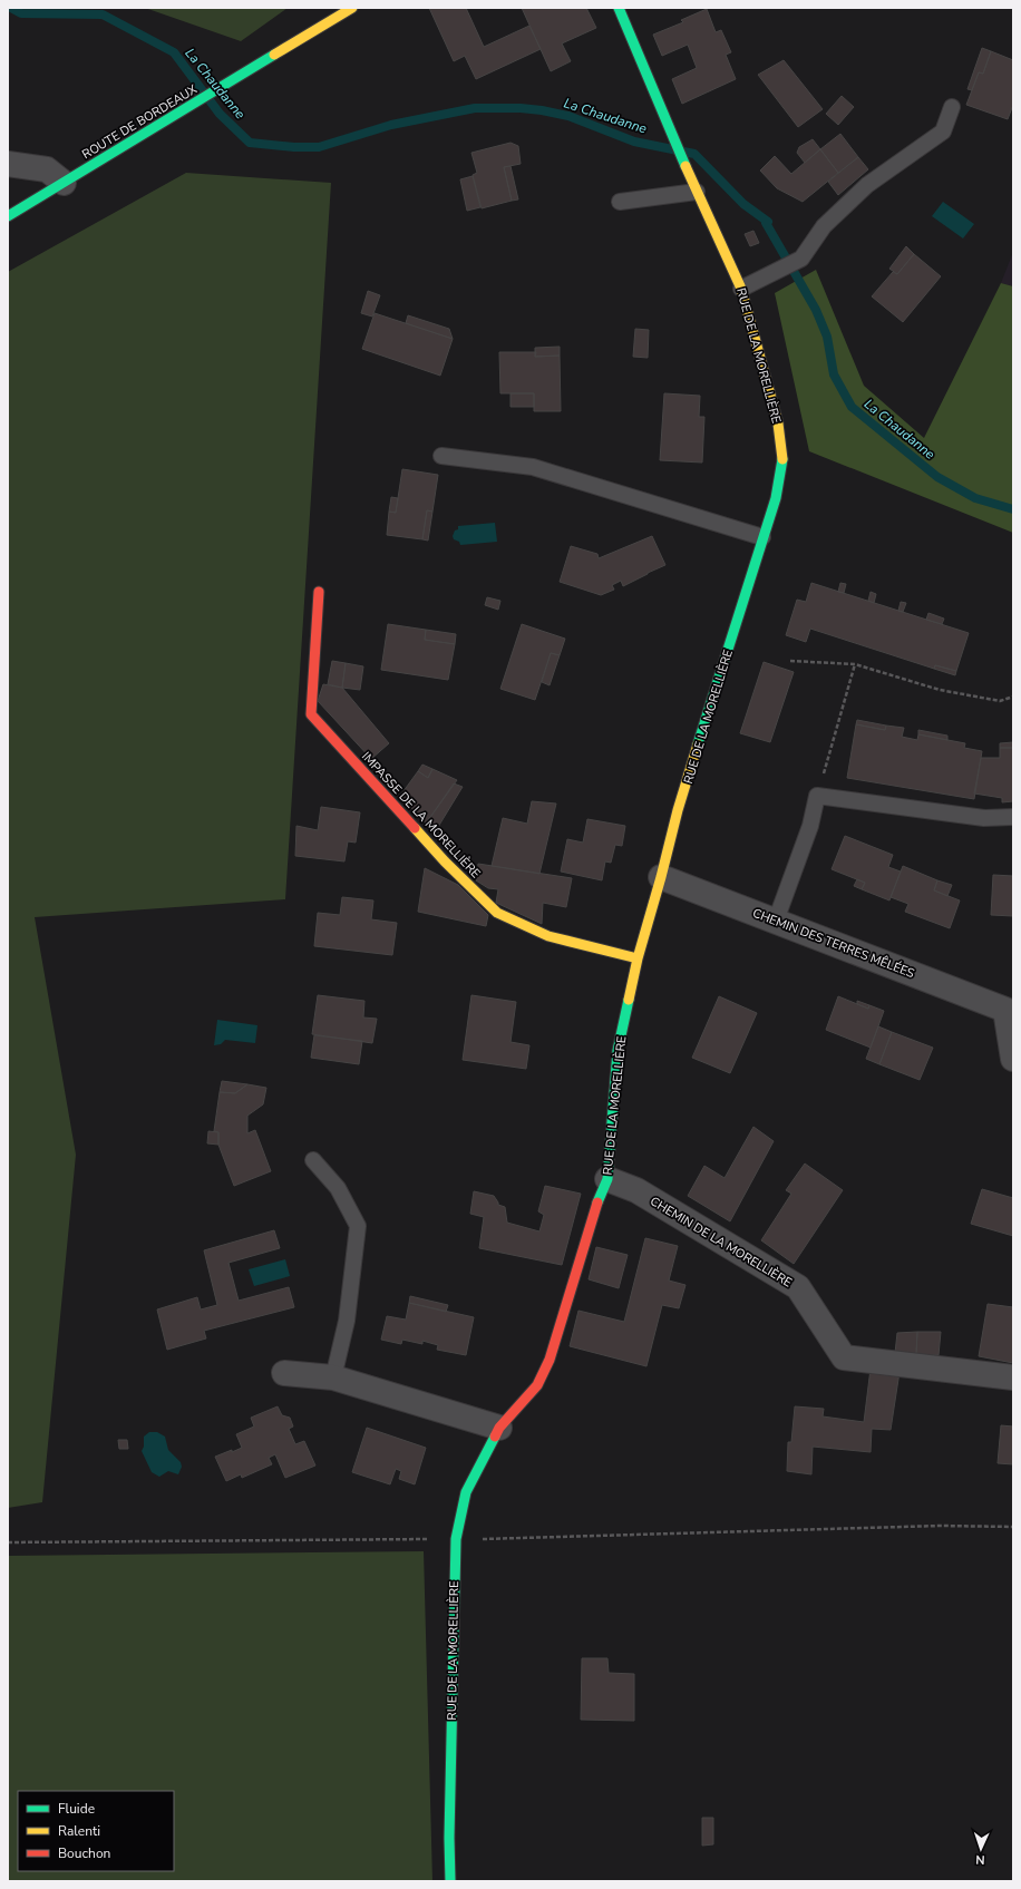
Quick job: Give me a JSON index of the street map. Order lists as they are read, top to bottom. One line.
{"streets":{"street":["ROUTE DE BORDEAUX","RUE DE LA MORELLIÈRE","IMPASSE DE LA MORELLIÈRE","CHEMIN DES TERRES MÊLÉES","CHEMIN DE LA MORELLIÈRE"]},"crossings":[["RUE DE LA MORELLIÈRE","IMPASSE DE LA MORELLIÈRE"],["RUE DE LA MORELLIÈRE","CHEMIN DES TERRES MÊLÉES"],["RUE DE LA MORELLIÈRE","CHEMIN DE LA MORELLIÈRE"]],"water":["La Chaudanne"],"legend":["Fluide","Ralenti","Bouchon"],"north":"bottom"}
